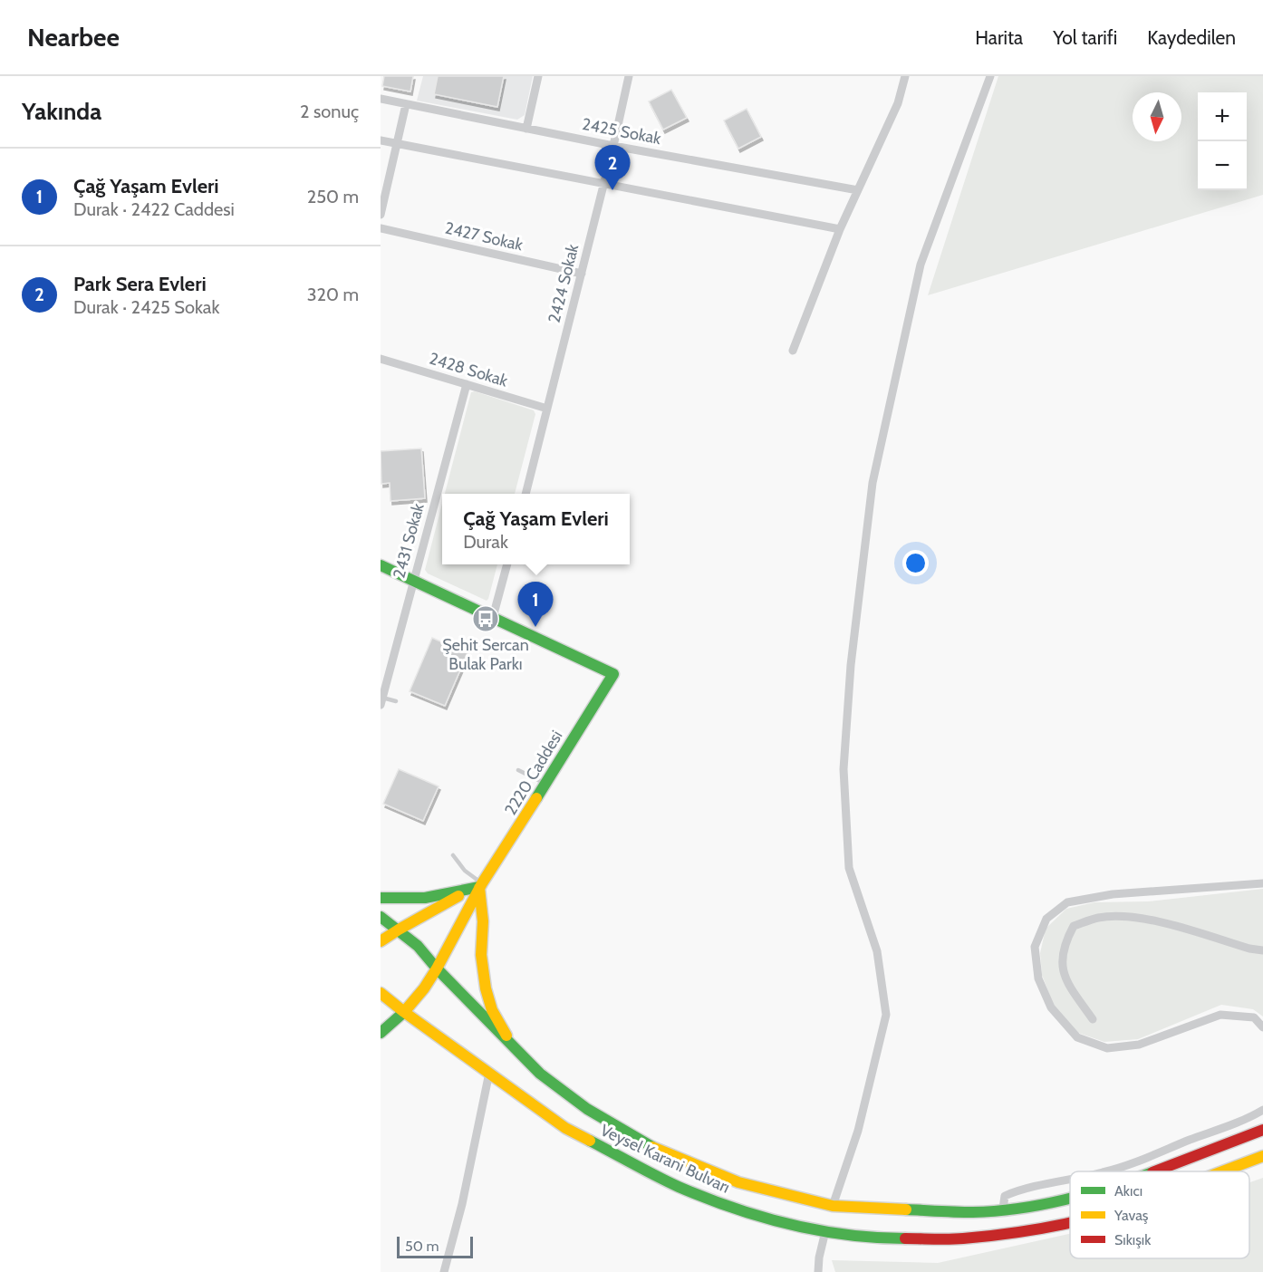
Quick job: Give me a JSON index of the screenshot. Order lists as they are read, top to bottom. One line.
{"streets":{"main road":["2220 Caddesi","Veysel Karani Bulvarı"],"street":["2425 Sokak","2427 Sokak","2424 Sokak","2428 Sokak","2431 Sokak"]},"crossings":[["2425 Sokak","2424 Sokak"],["2427 Sokak","2424 Sokak"],["2424 Sokak","2428 Sokak"],["2428 Sokak","2431 Sokak"],["2220 Caddesi","Veysel Karani Bulvarı"]],"places":{"bus stop":["Şehit Sercan Bulak Parkı"]},"legend":["Akıcı","Yavaş","Sıkışık"],"scale_bar":"50 m","north":"bottom","page":{"header":"Nearbee","nav":["Harita","Yol tarifi","Kaydedilen"],"heading":["Yakında","2 sonuç"],"map_buttons":["+","−"],"pins":["2","1"],"list":[{"mark":"1","name":"Çağ Yaşam Evleri","note":"Durak · 2422 Caddesi","value":"250 m"},{"mark":"2","name":"Park Sera Evleri","note":"Durak · 2425 Sokak","value":"320 m"}],"popup":["Çağ Yaşam Evleri","Durak"],"scale":"50 m"}}
